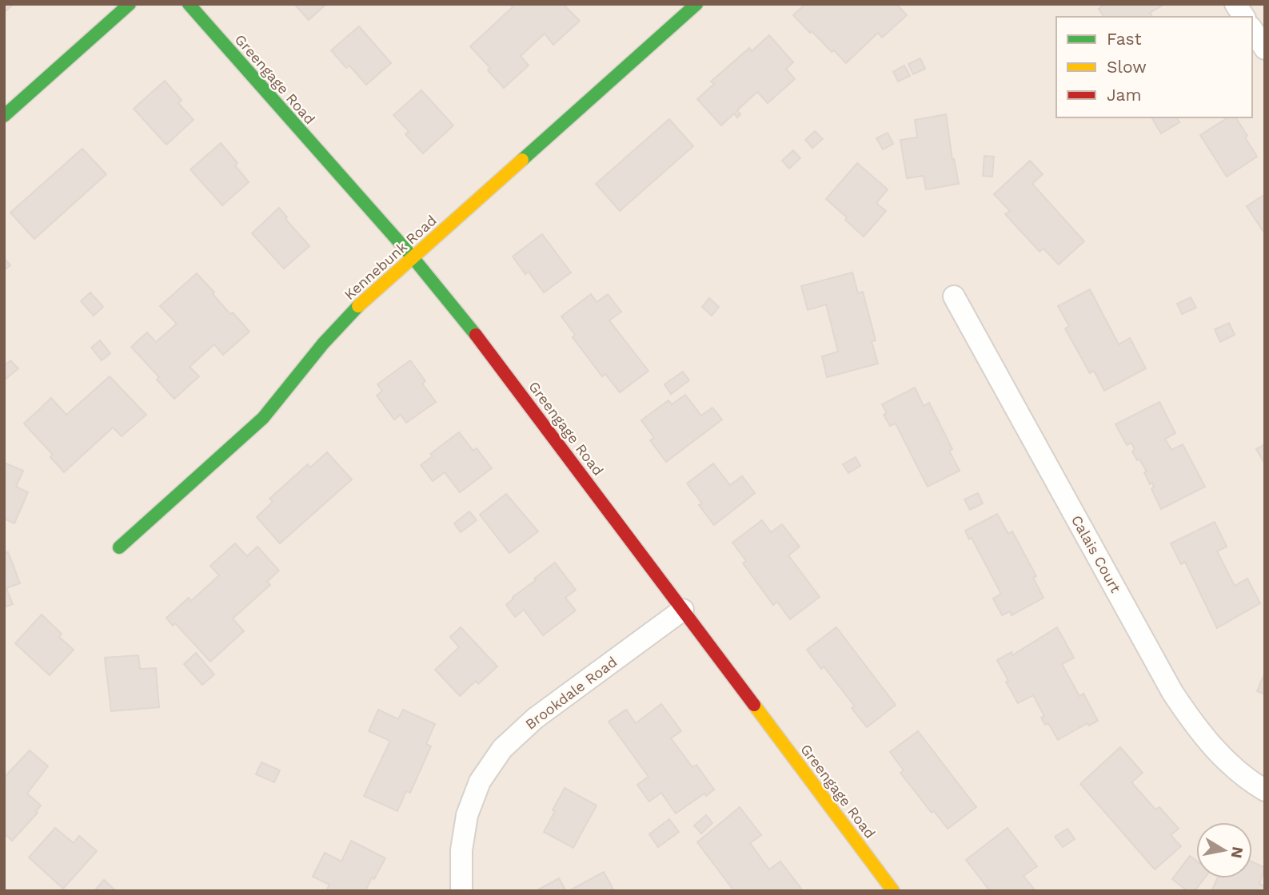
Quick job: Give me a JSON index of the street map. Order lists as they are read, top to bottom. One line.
{"streets":{"street":["Greengage Road","Kennebunk Road","Calais Court","Brookdale Road"]},"crossings":[["Greengage Road","Kennebunk Road"],["Greengage Road","Brookdale Road"]],"legend":["Fast","Slow","Jam"],"north":"right"}
